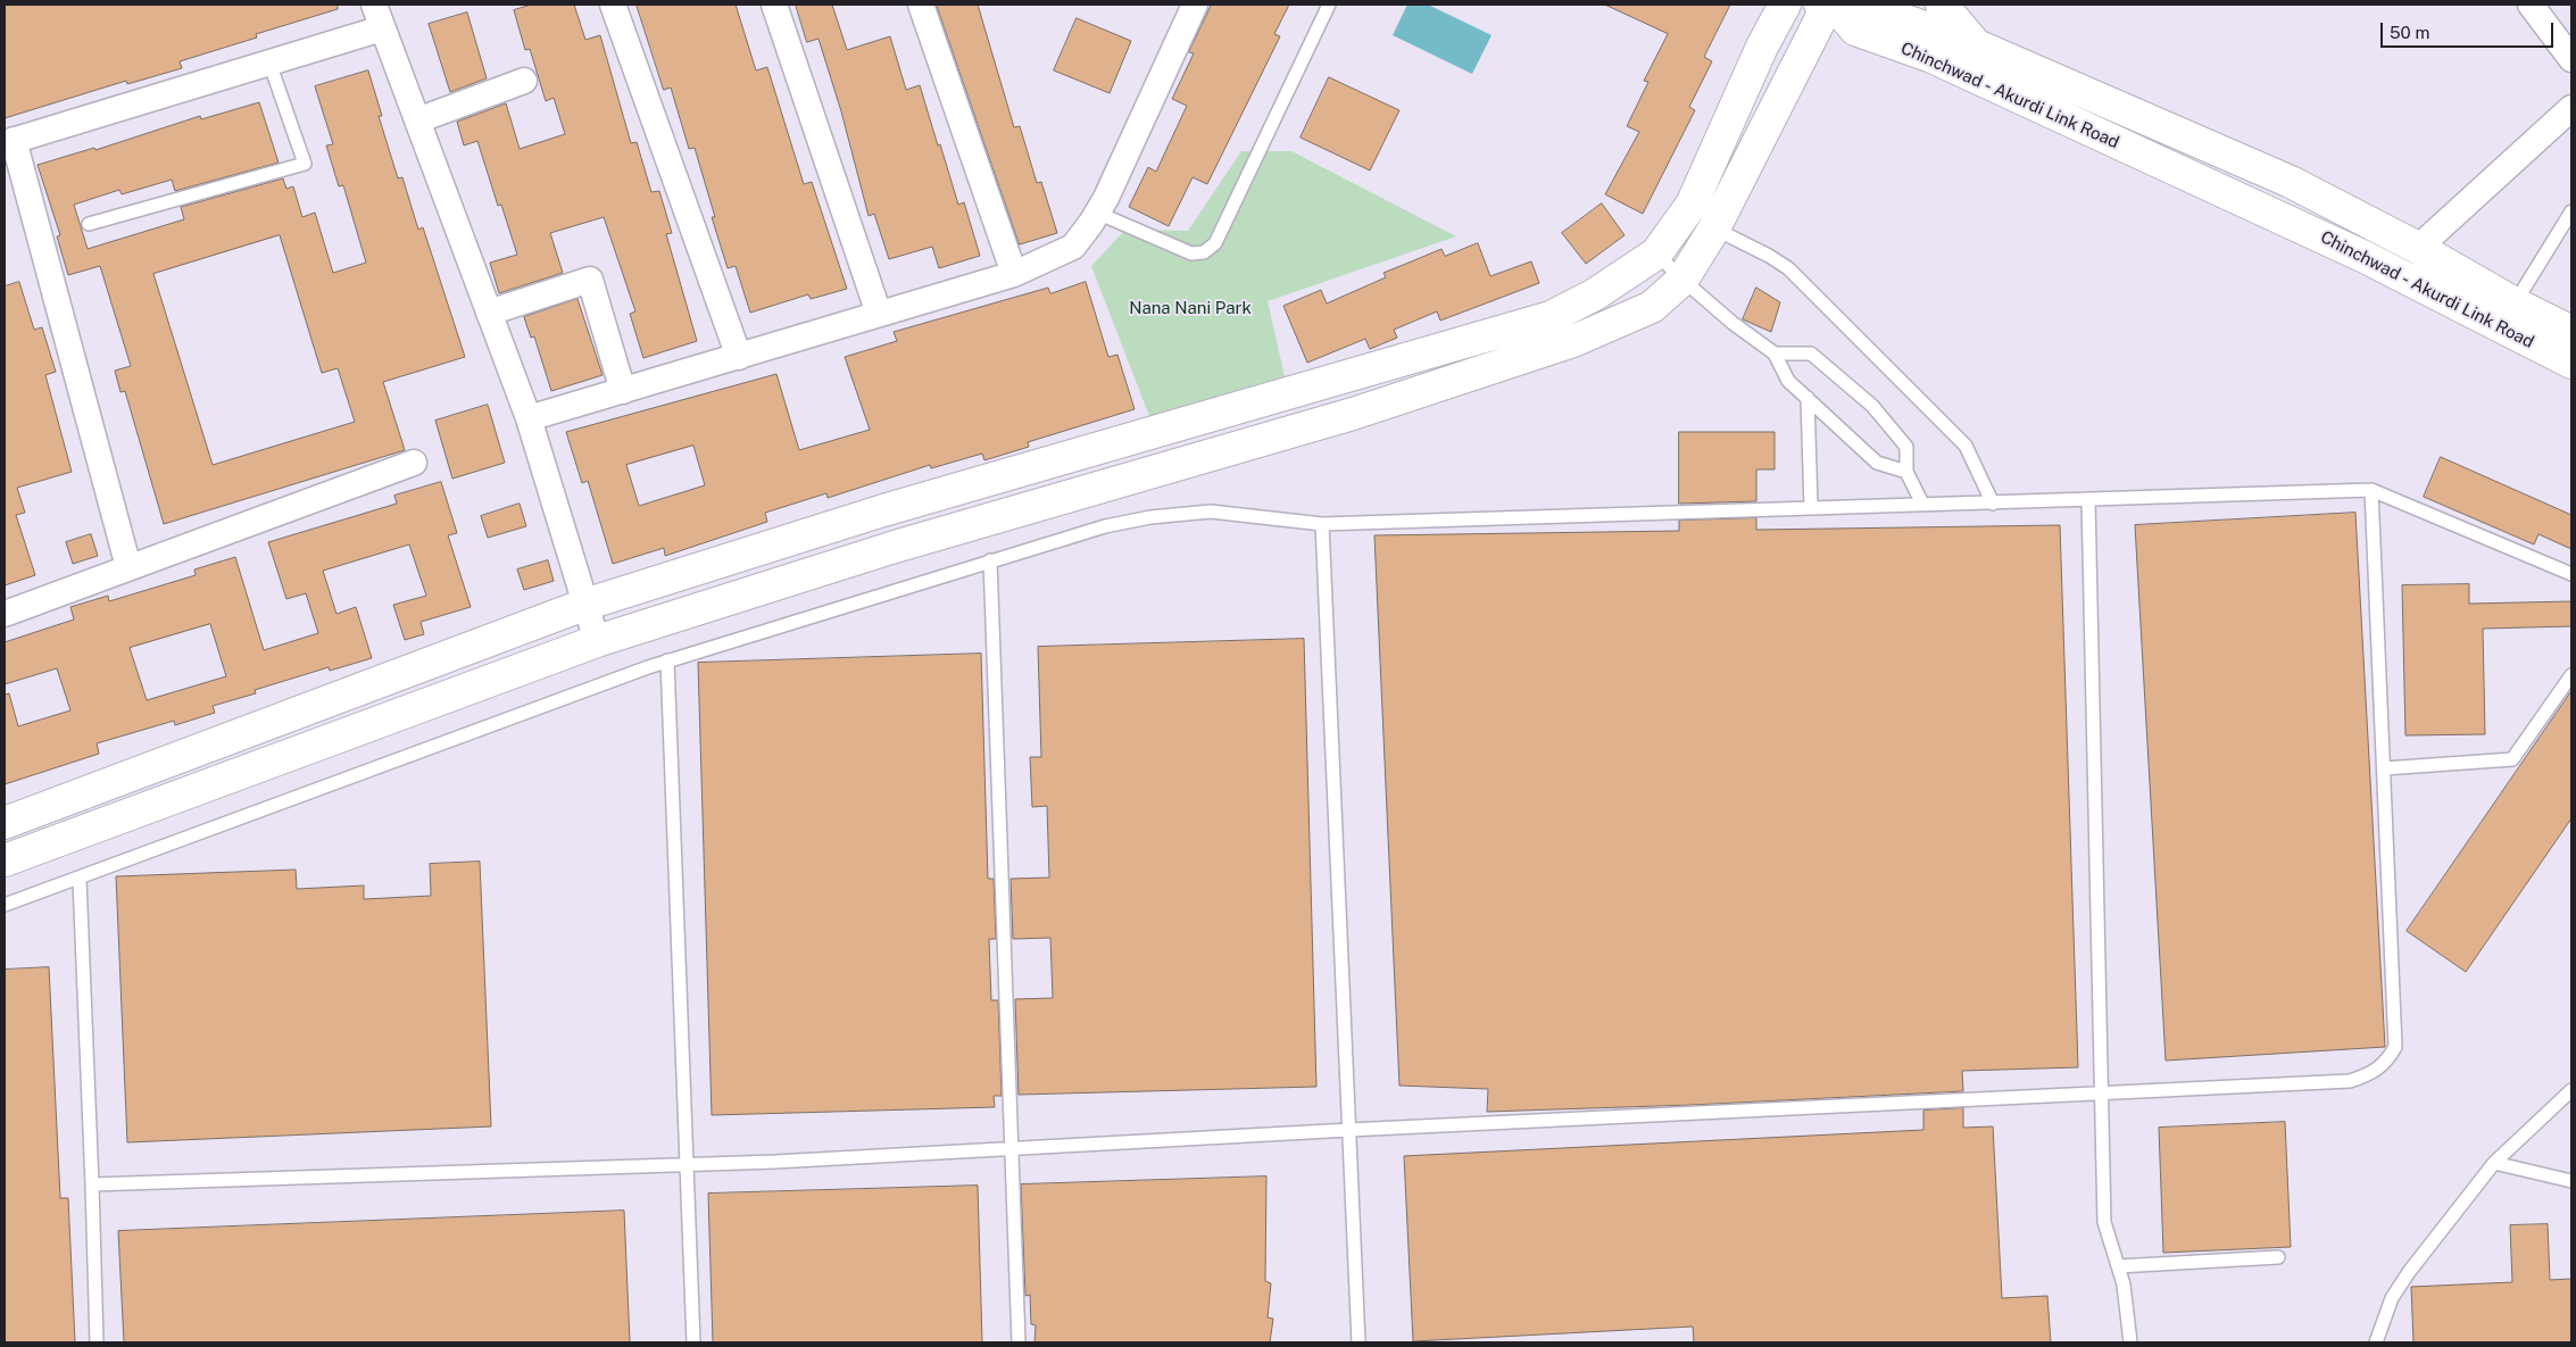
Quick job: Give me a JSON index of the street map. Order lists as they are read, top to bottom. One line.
{"streets":{"main road":["Chinchwad - Akurdi Link Road"]},"parks":["Nana Nani Park"],"scale_bar":"50 m"}
